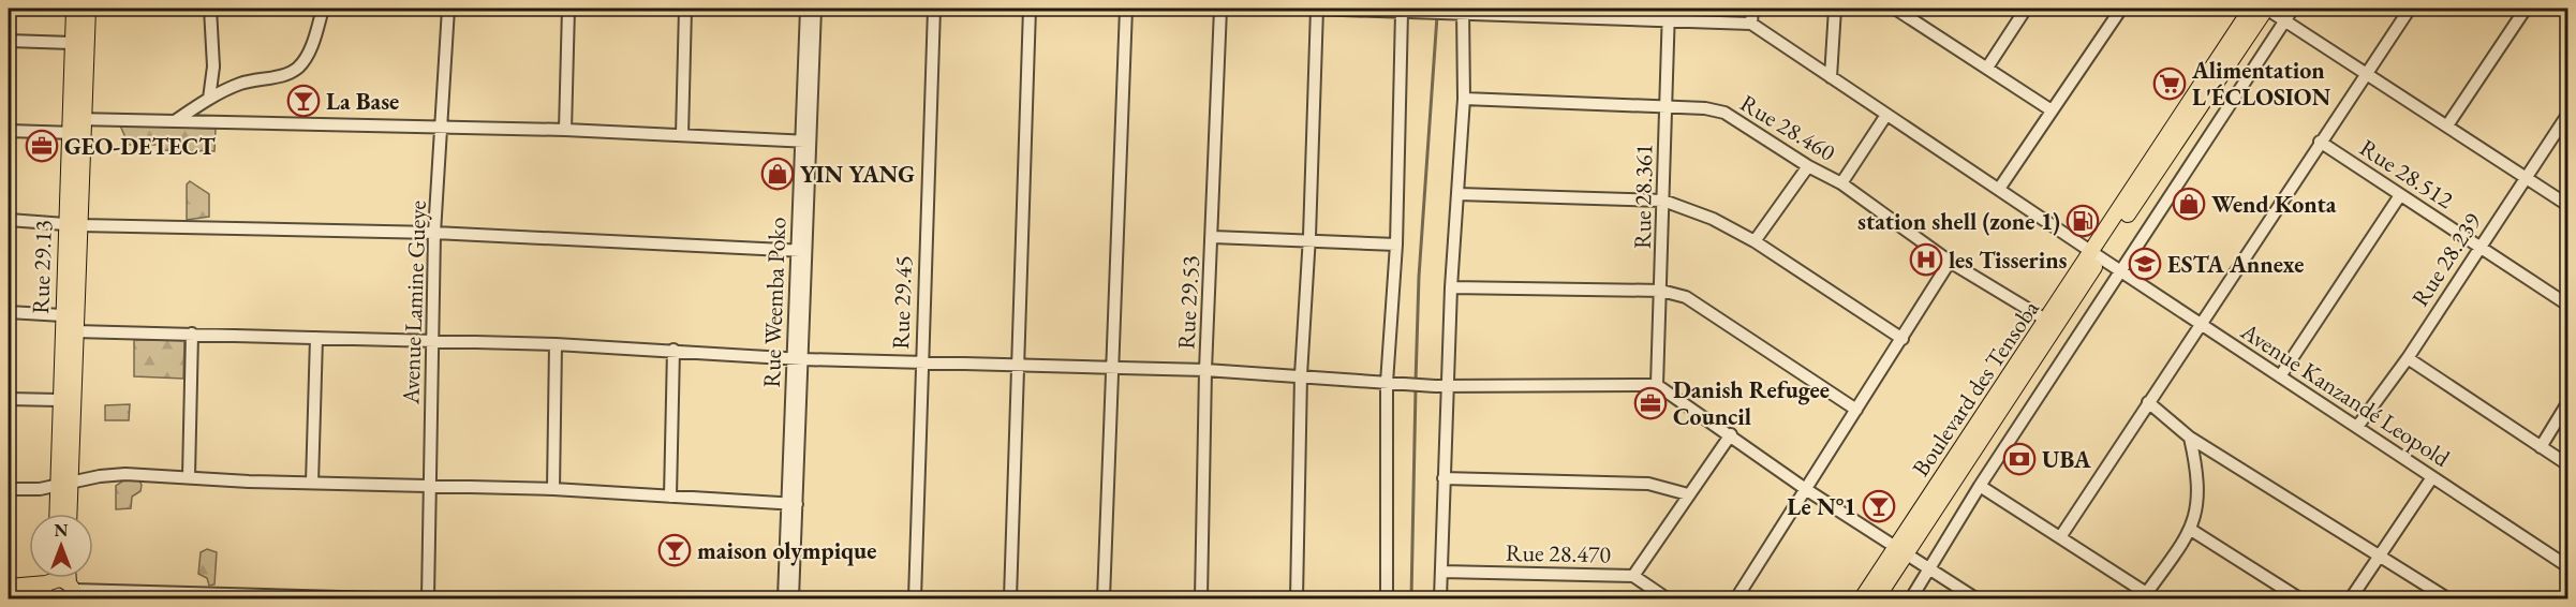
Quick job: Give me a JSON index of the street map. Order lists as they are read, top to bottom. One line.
{"streets":{"main road":["Rue 29.13","Boulevard des Tensoba"],"street":["Rue 28.460","Rue 28.512","Rue 28.361","Rue 28.239","Avenue Lamine Gueye","Rue Weemba Poko","Rue 29.45","Rue 29.53","Avenue Kanzandé Leopold","Rue 28.470"]},"crossings":[["Rue 28.460","Rue 28.361"],["Rue 28.460","Boulevard des Tensoba"],["Rue 28.512","Rue 28.239"],["Rue 28.239","Avenue Kanzandé Leopold"],["Boulevard des Tensoba","Avenue Kanzandé Leopold"]],"places":{"supermarket":["Alimentation L'ÉCLOSION"],"bar":["La Base","Le N°1","maison olympique"],"office":["GEO-DETECT","Danish Refugee Council"],"shop":["YIN YANG","Wend Konta"],"fuel station":["station shell (zone 1)"],"hospital":["les Tisserins"],"school or university":["ESTA Annexe"],"bank":["UBA"]},"north":"top"}
